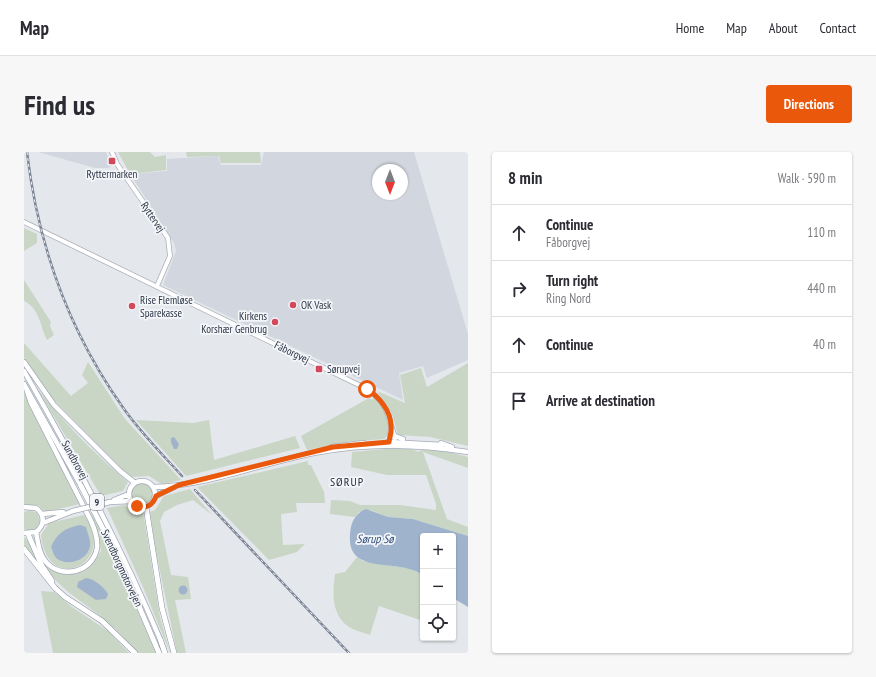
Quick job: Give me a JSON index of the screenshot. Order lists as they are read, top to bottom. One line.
{"streets":{"highway":["9","Svendborgmotorvejen"],"main road":["Sundbrovej"],"street":["Ryttervej","Fåborgvej"]},"crossings":[["Ryttervej","Fåborgvej"],["Sundbrovej","9"],["Sundbrovej","Svendborgmotorvejen"]],"districts":["SØRUP"],"water":["Sørup Sø"],"places":{"transit":["Ryttermarken","Sørupvej"],"other":["OK Vask","Rise Flemløse Sparekasse","Kirkens Korshær Genbrug"]},"north":"bottom","page":{"header":"Map","nav":["Home","Map","About","Contact"],"buttons":"Directions","title":"Find us","heading":["8 min","Walk · 590 m"],"list":[["Continue","Fåborgvej","110 m"],["Turn right","Ring Nord","440 m"],["Continue","40 m"],"Arrive at destination"],"map_buttons":["+","−"]}}
